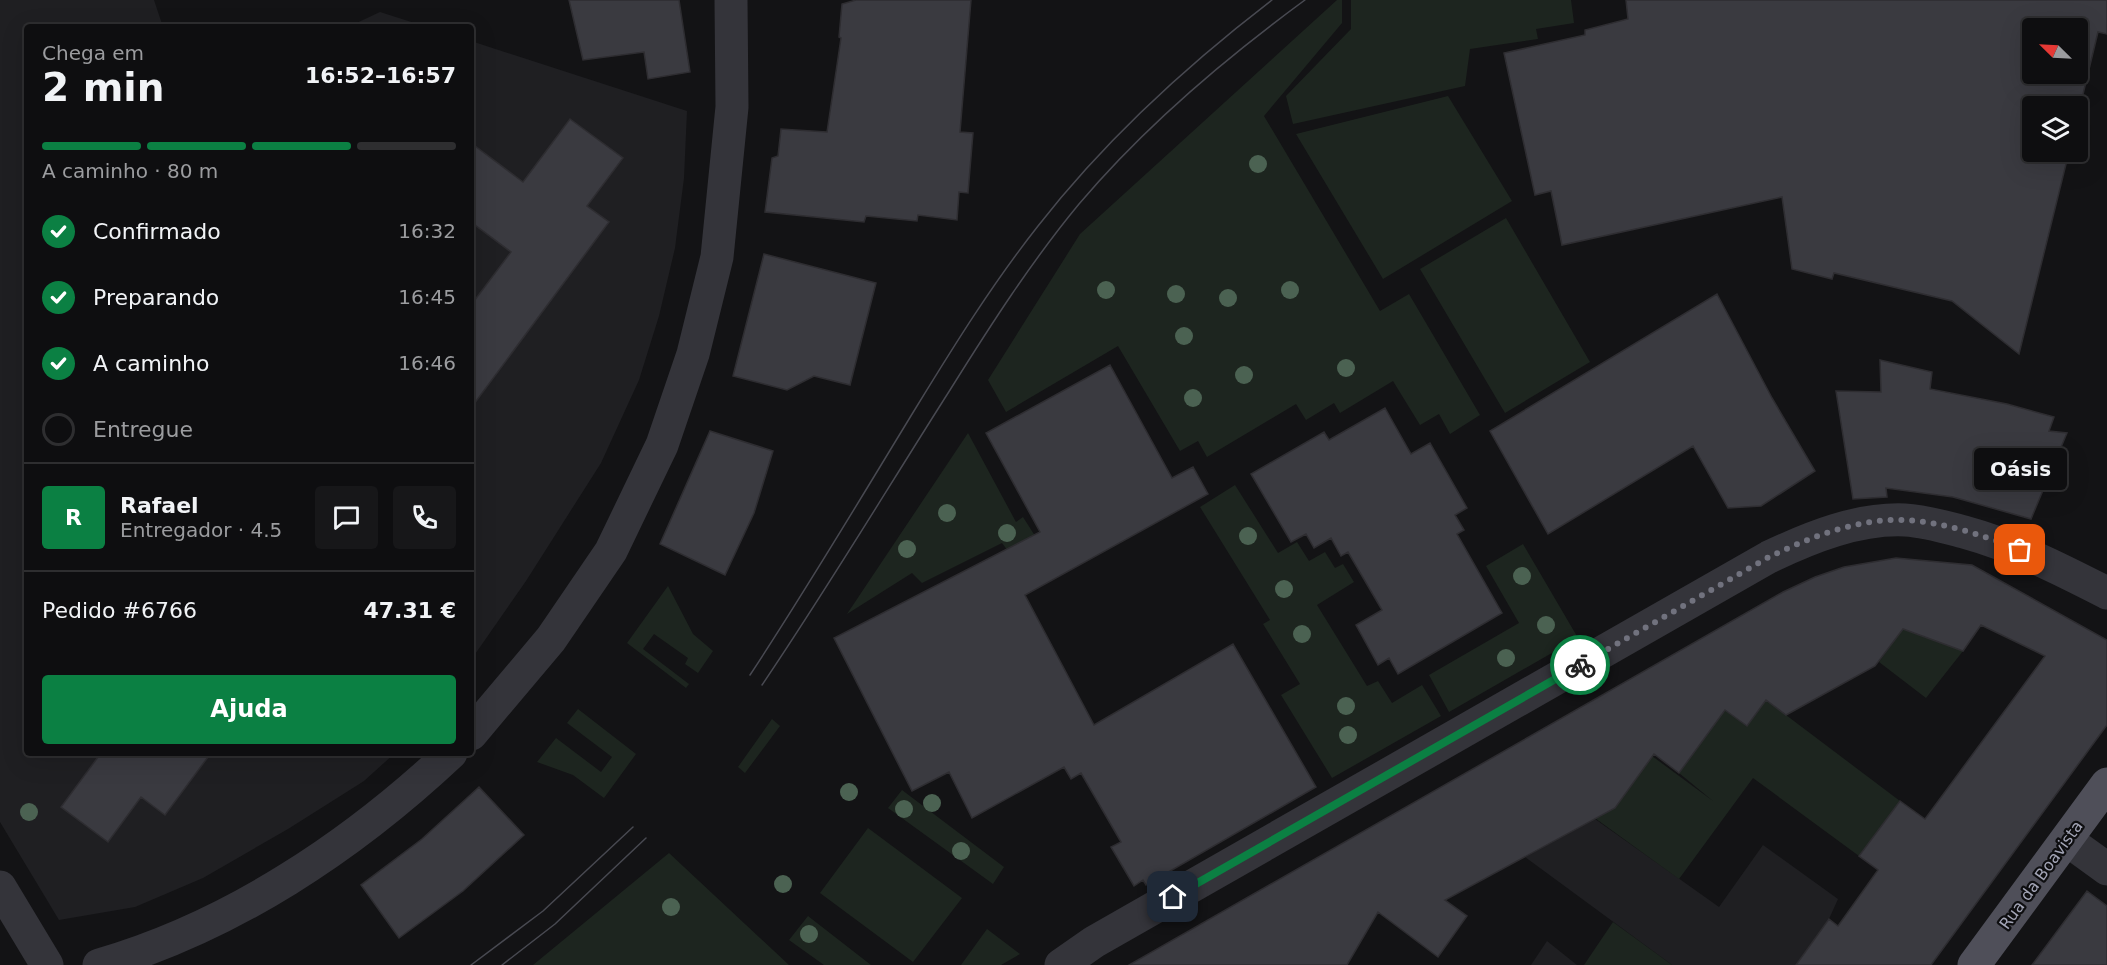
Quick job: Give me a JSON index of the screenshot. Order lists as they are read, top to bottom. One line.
{"streets":{"main road":["Rua da Boavista"]},"places":["Oásis"],"north":"top left","page":{"heading":["2 min","Chega em","16:52–16:57"],"panel":["Rafael","Entregador · 4.5","Pedido #6766","47.31 €"],"bar":"A caminho · 80 m","list":[["Confirmado","16:32"],["Preparando","16:45"],["A caminho","16:46"],"Entregue"],"bubble":"Oásis","round":"R","buttons":"Ajuda"}}
